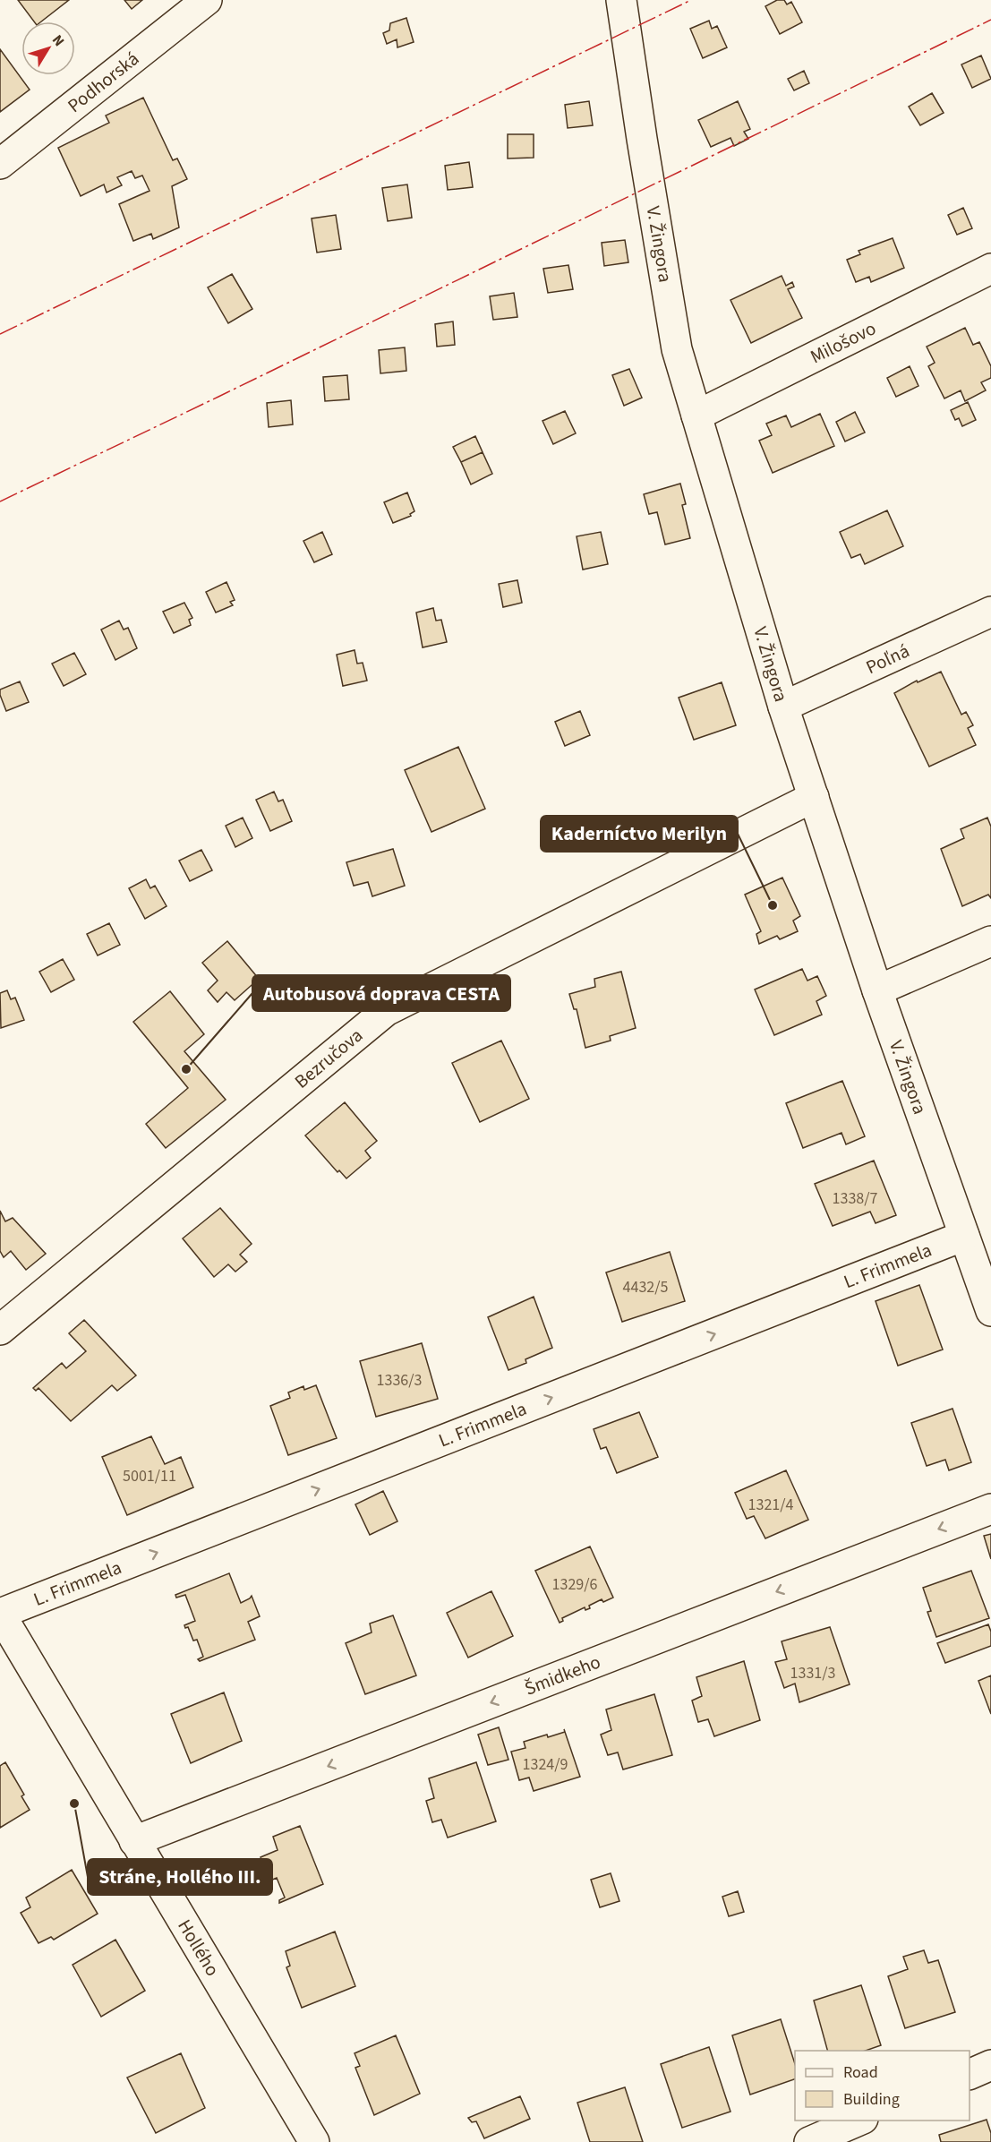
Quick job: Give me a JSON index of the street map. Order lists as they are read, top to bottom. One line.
{"streets":{"street":["Podhorská","V. Žingora","Milošovo","Poľná","Bezručova","L. Frimmela","Šmidkeho","Hollého"]},"crossings":[["V. Žingora","Milošovo"],["V. Žingora","Poľná"],["V. Žingora","Bezručova"],["V. Žingora","L. Frimmela"],["L. Frimmela","Hollého"],["Šmidkeho","Hollého"]],"one_way":["L. Frimmela","Šmidkeho"],"places":["Kaderníctvo Merilyn","Autobusová doprava CESTA","Stráne, Hollého III."],"house_numbers":["1338/7","4432/5","1336/3","5001/11","1321/4","1329/6","1331/3","1324/9"],"legend":["Road","Building"],"north":"top right"}
